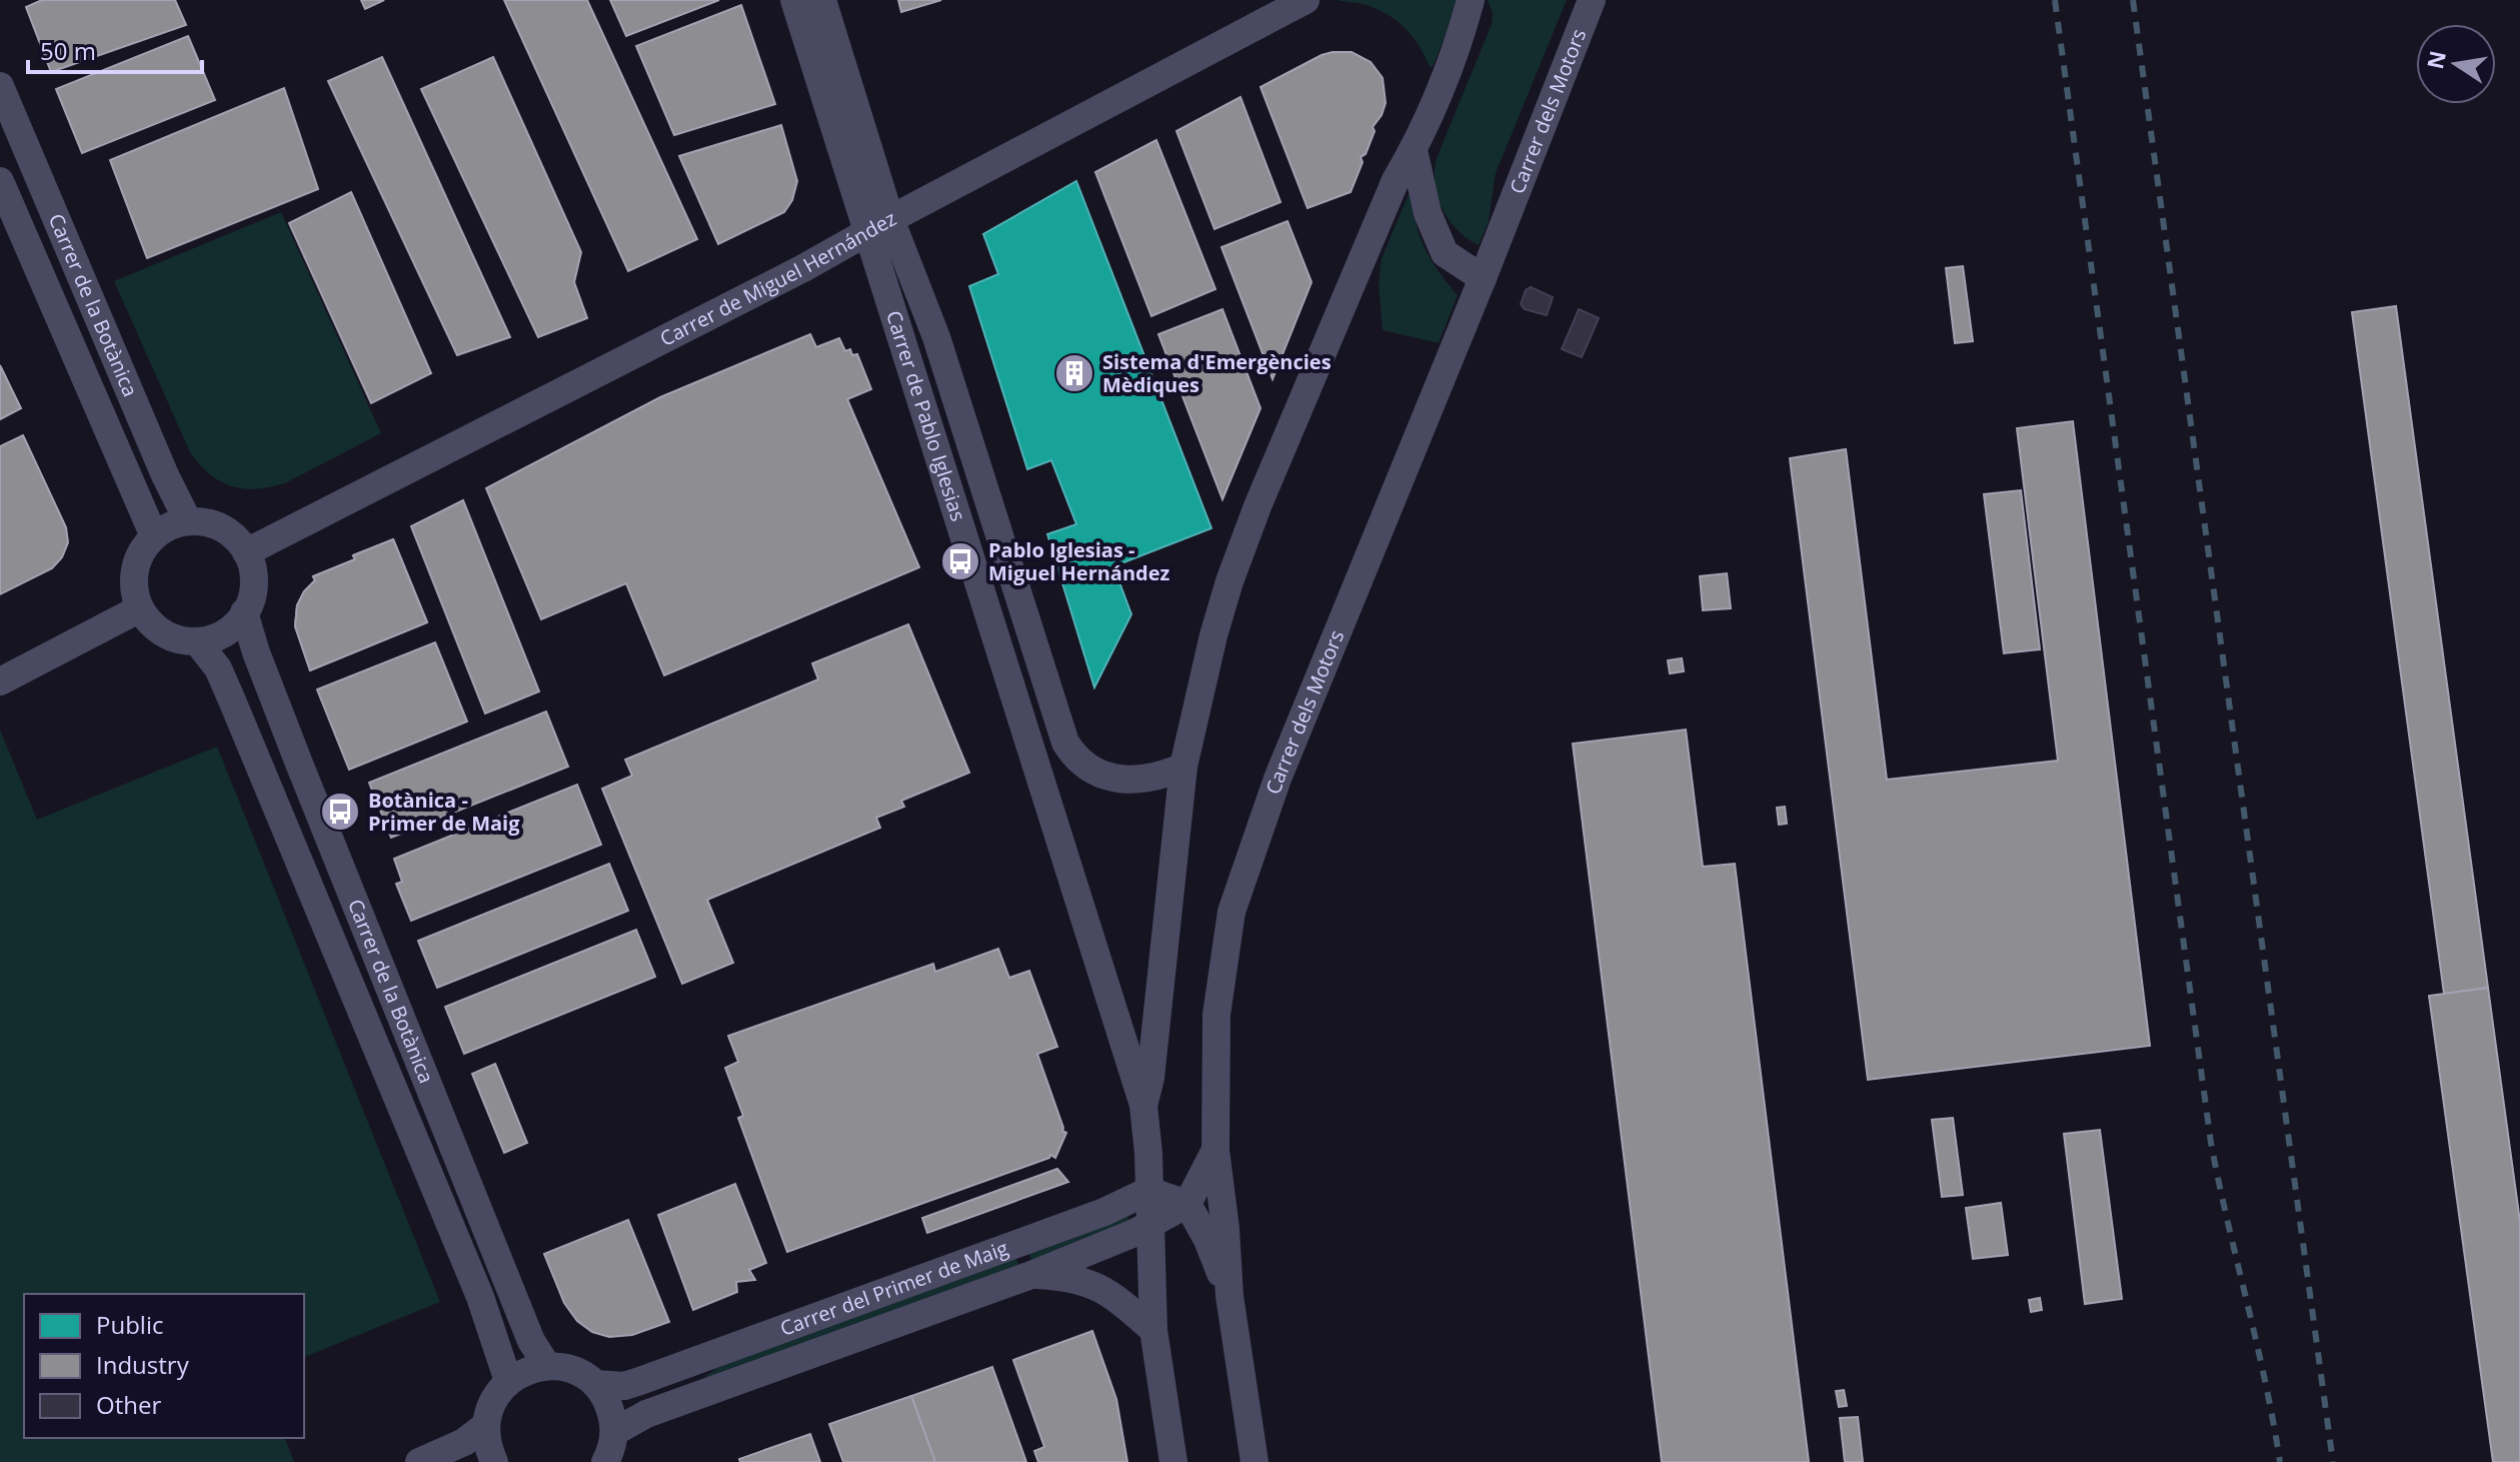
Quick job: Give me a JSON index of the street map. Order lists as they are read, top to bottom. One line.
{"streets":{"street":["Carrer dels Motors","Carrer de Miguel Hernández","Carrer de la Botànica","Carrer de Pablo Iglesias","Carrer del Primer de Maig"]},"crossings":[["Carrer de Miguel Hernández","Carrer de la Botànica"],["Carrer de Miguel Hernández","Carrer de Pablo Iglesias"]],"places":{"building":["Sistema d'Emergències Mèdiques"],"bus stop":["Pablo Iglesias - Miguel Hernández","Botànica - Primer de Maig"]},"legend":["Public","Industry","Other"],"scale_bar":"50 m","north":"left"}
